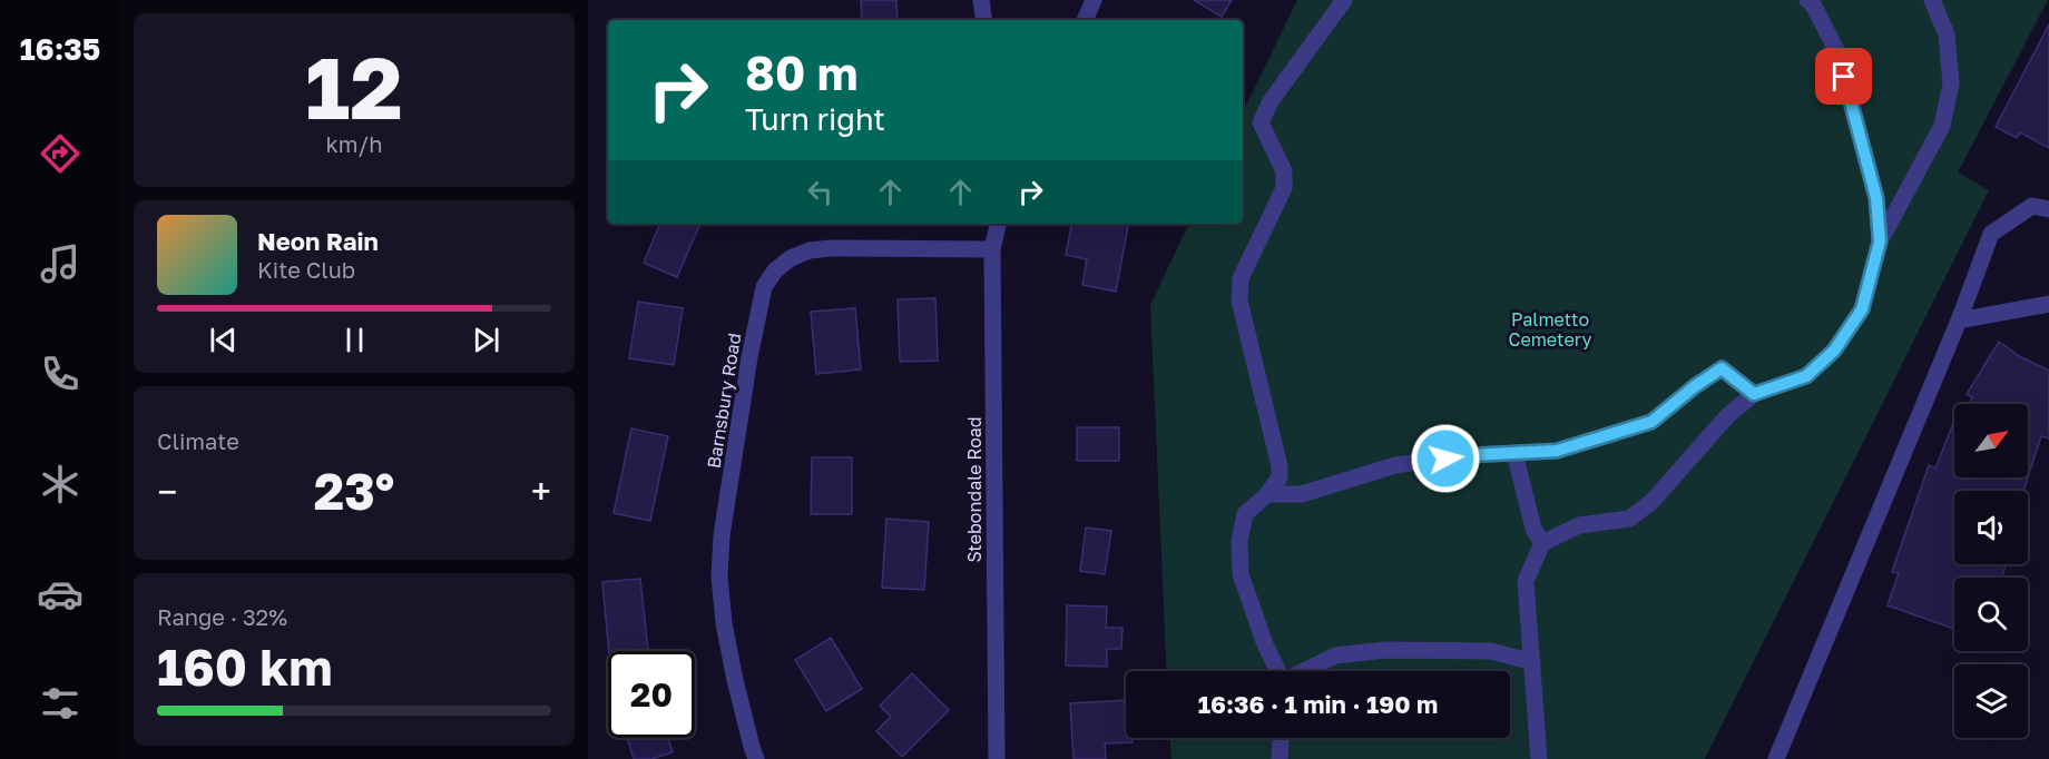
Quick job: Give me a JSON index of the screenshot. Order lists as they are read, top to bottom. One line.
{"streets":{"street":["Barnsbury Road","Stebondale Road"]},"crossings":[["Barnsbury Road","Stebondale Road"]],"parks":["Palmetto Cemetery"],"north":"top right","page":{"tabs":"16:35","tile":[["12","km/h"],"Climate",["Range · 32%","160 km"]],"turn":["80 m","Turn right"],"song":["Neon Rain","Kite Club"],"heat":["−","23°","+"],"limit":"20","trip":"16:36 · 1 min · 190 m"}}
